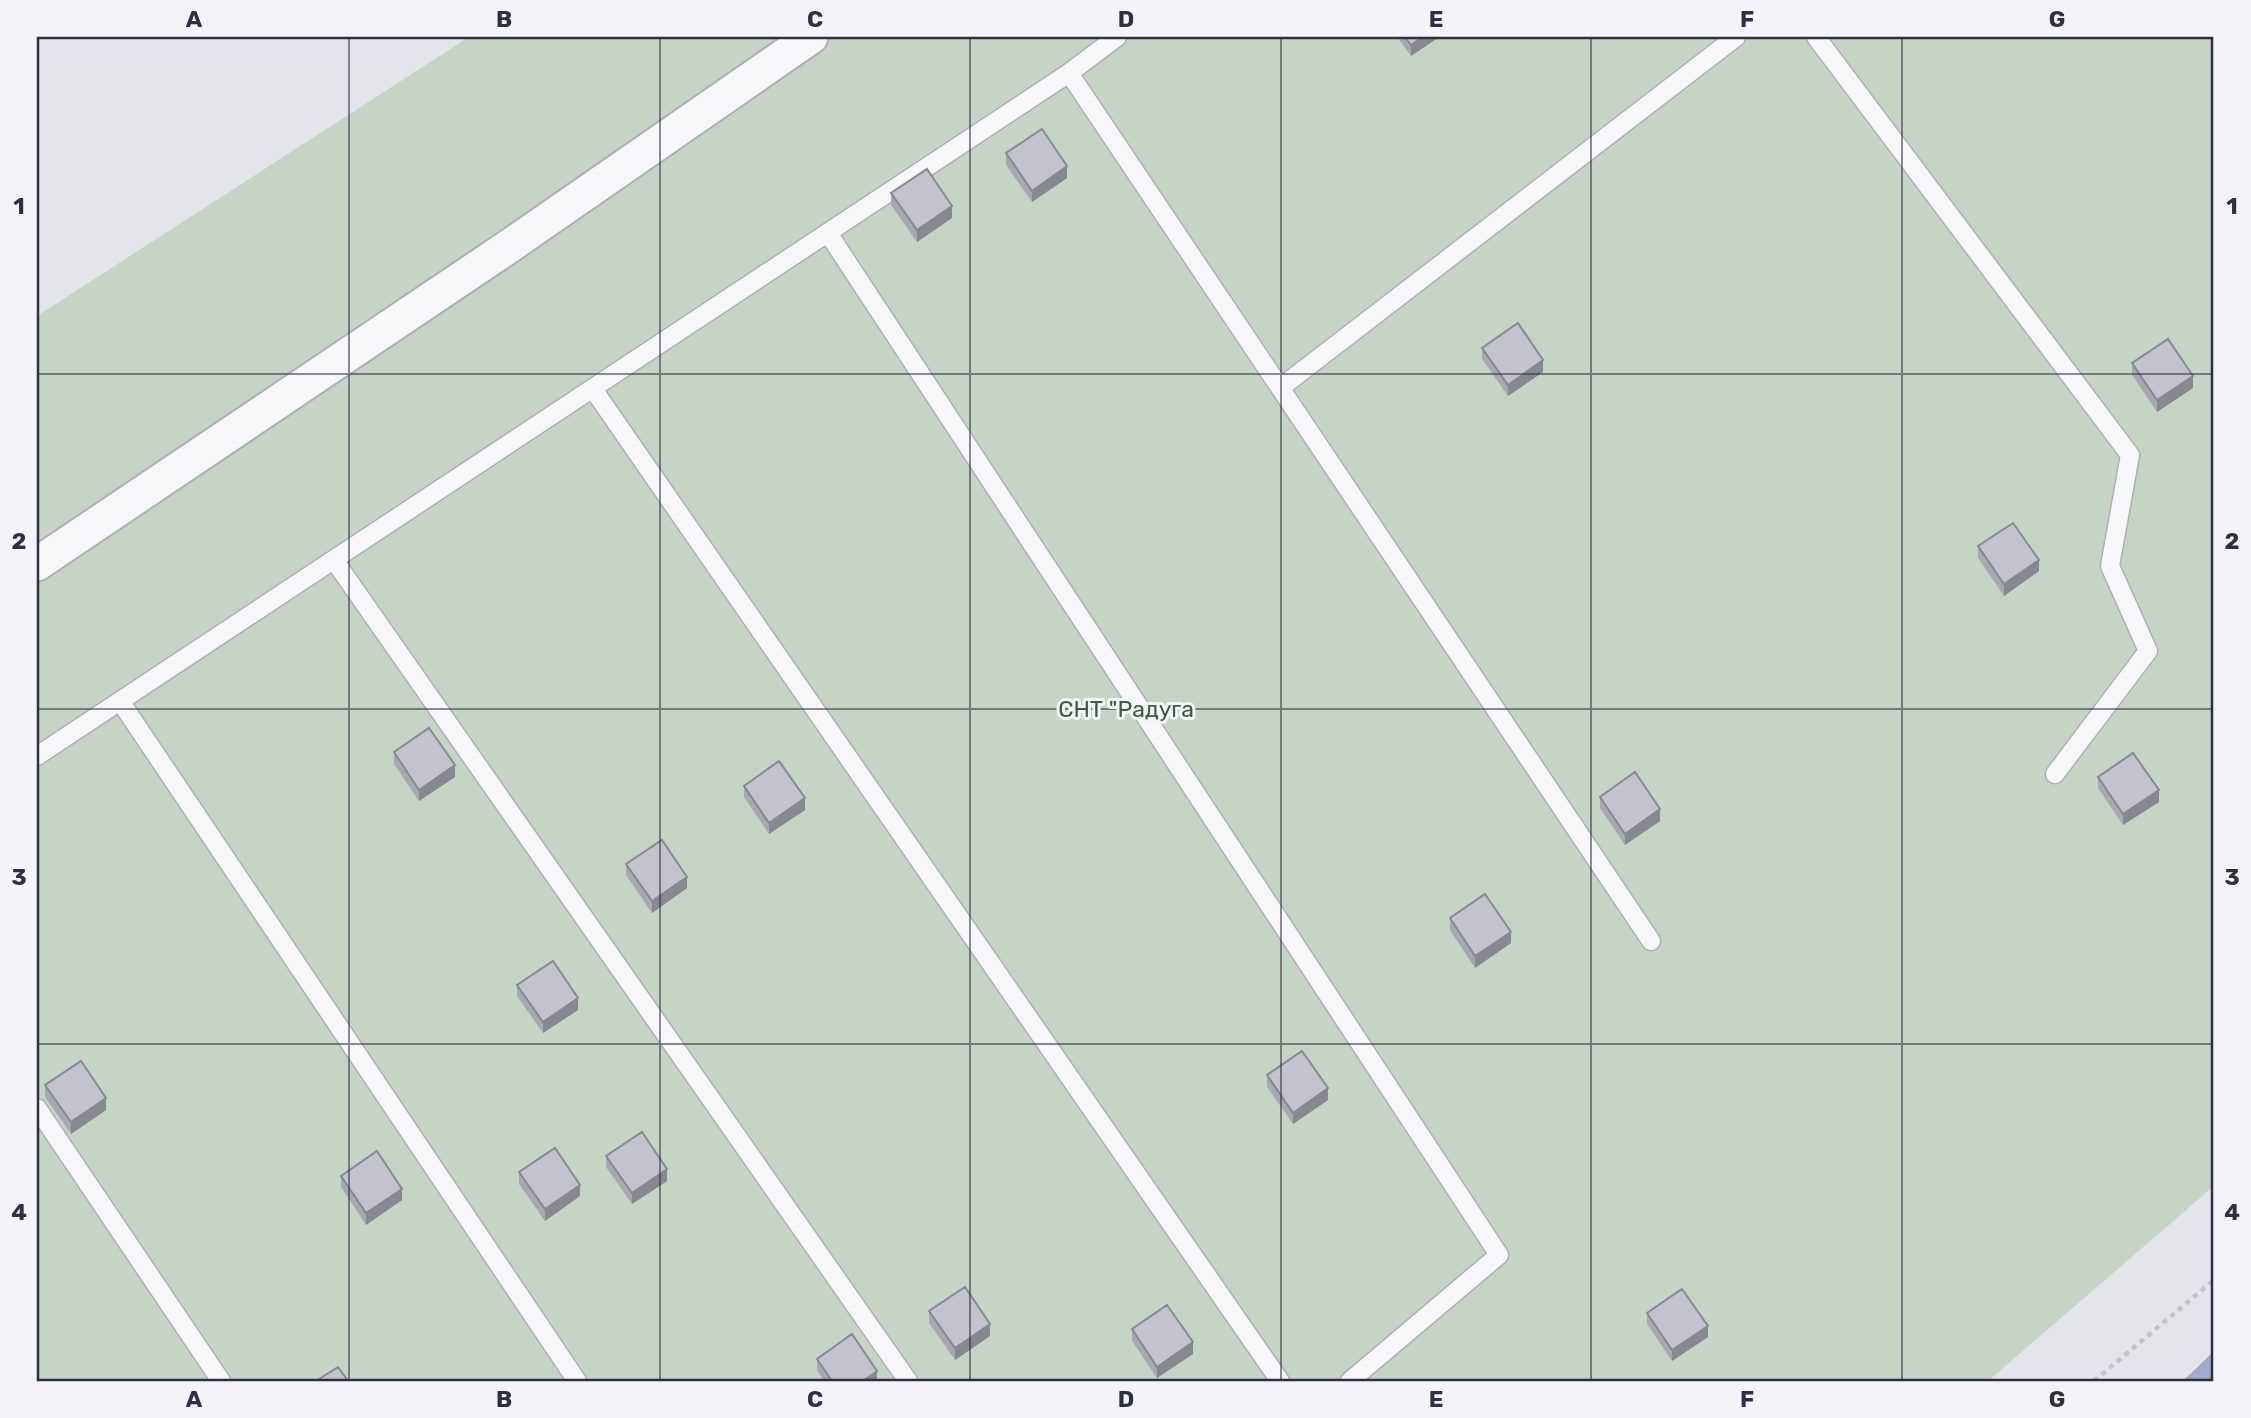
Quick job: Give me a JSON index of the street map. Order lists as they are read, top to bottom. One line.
{"parks":["СНТ \"Радуга"],"grid":{"columns":["A","B","C","D","E","F","G"],"rows":["1","2","3","4"]}}
